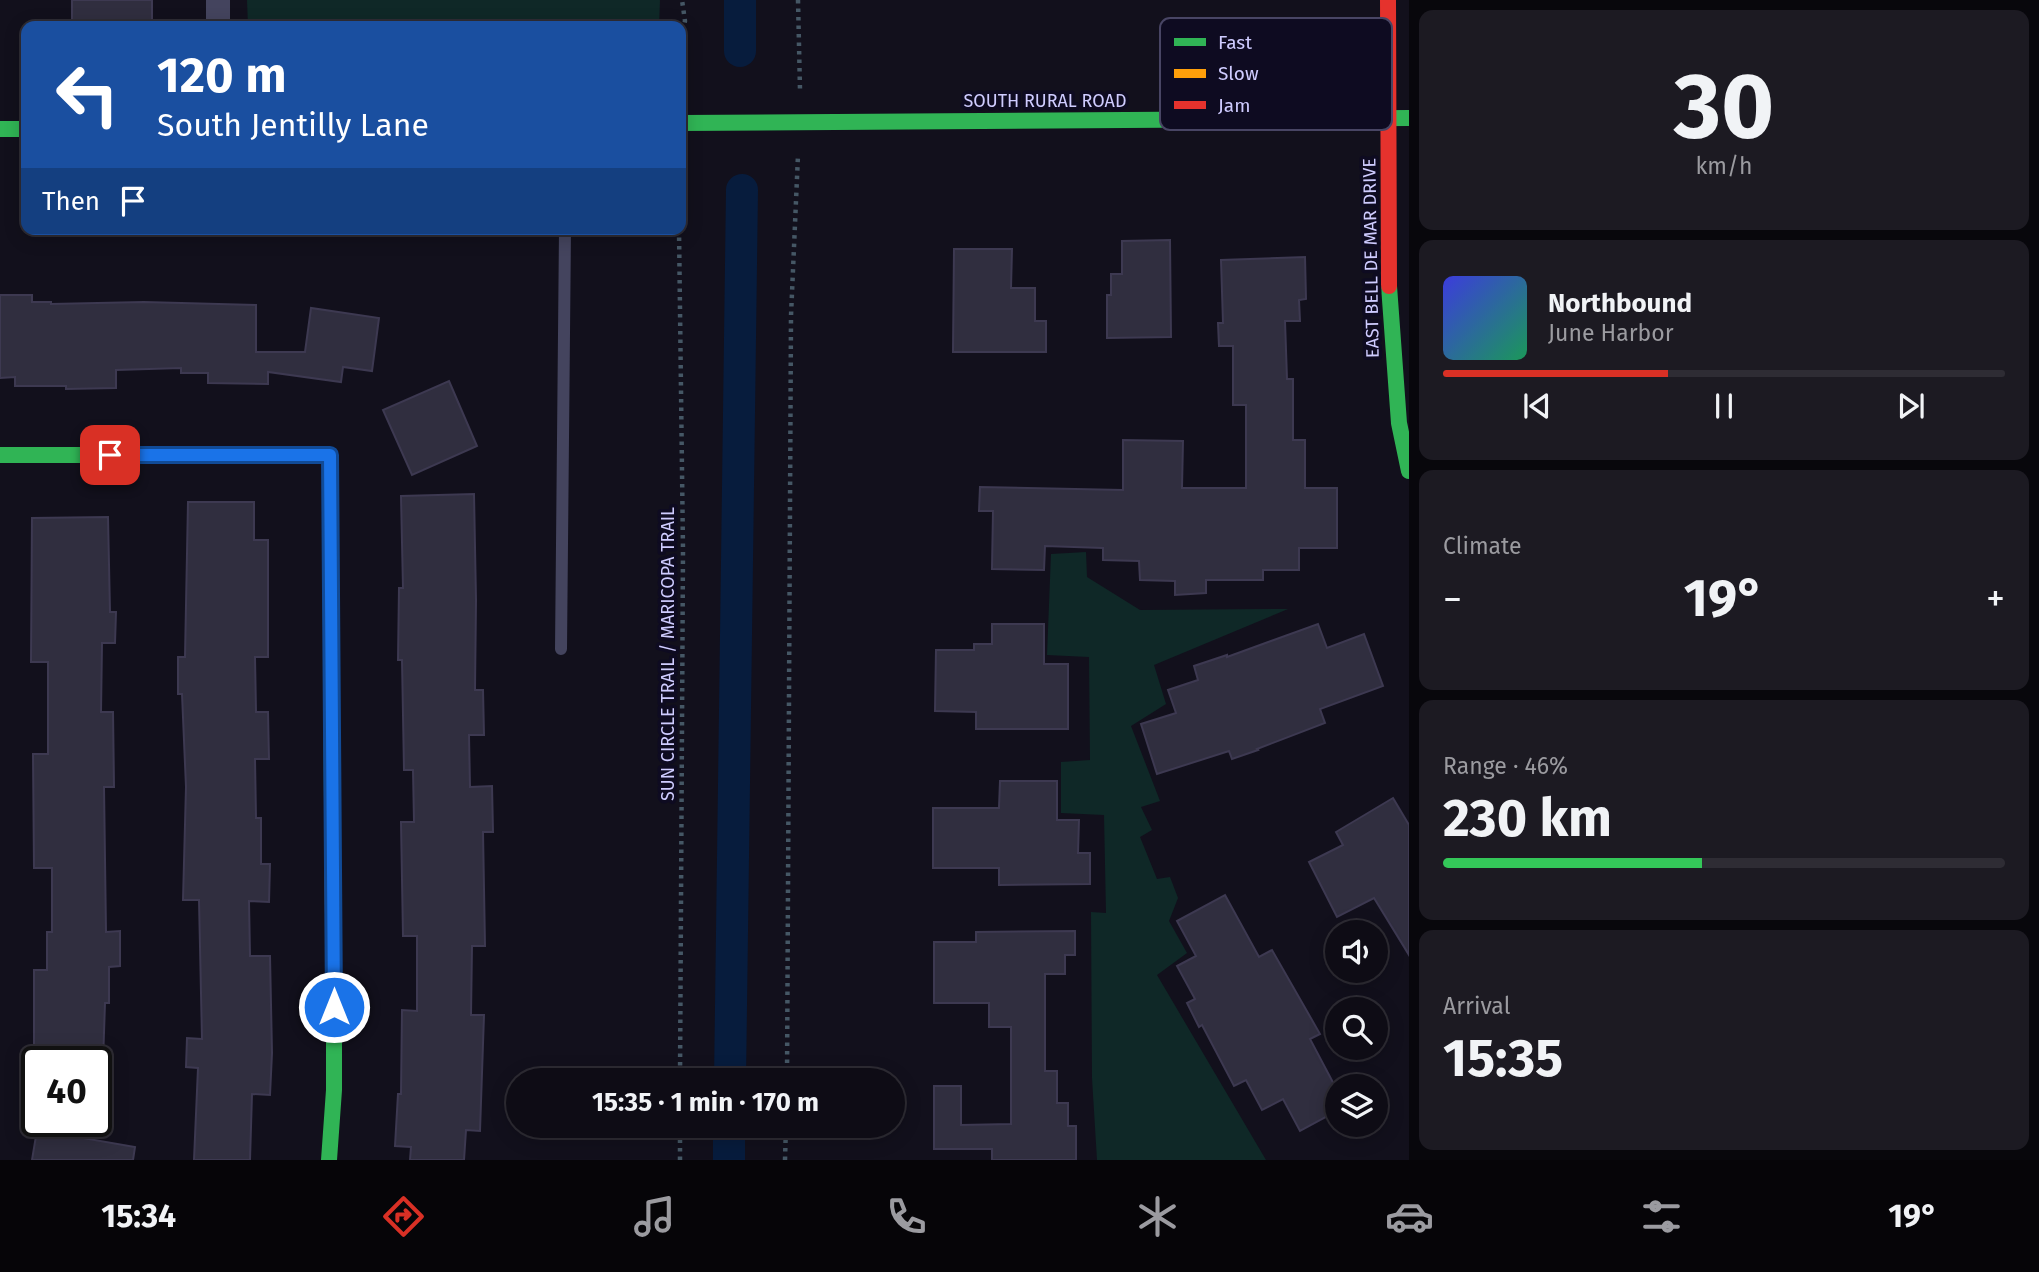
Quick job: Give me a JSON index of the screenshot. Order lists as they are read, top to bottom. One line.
{"streets":{"street":["SOUTH RURAL ROAD","EAST BELL DE MAR DRIVE"],"path":["SUN CIRCLE TRAIL / MARICOPA TRAIL"]},"legend":["Fast","Slow","Jam"],"page":{"tile":[["30","km/h"],"Climate",["Range · 46%","230 km"],["Arrival","15:35"]],"turn":["120 m","South Jentilly Lane"],"then":"Then","song":["Northbound","June Harbor"],"heat":["−","19°","+"],"limit":"40","trip":"15:35 · 1 min · 170 m","tabs":["15:34","19°"]}}
